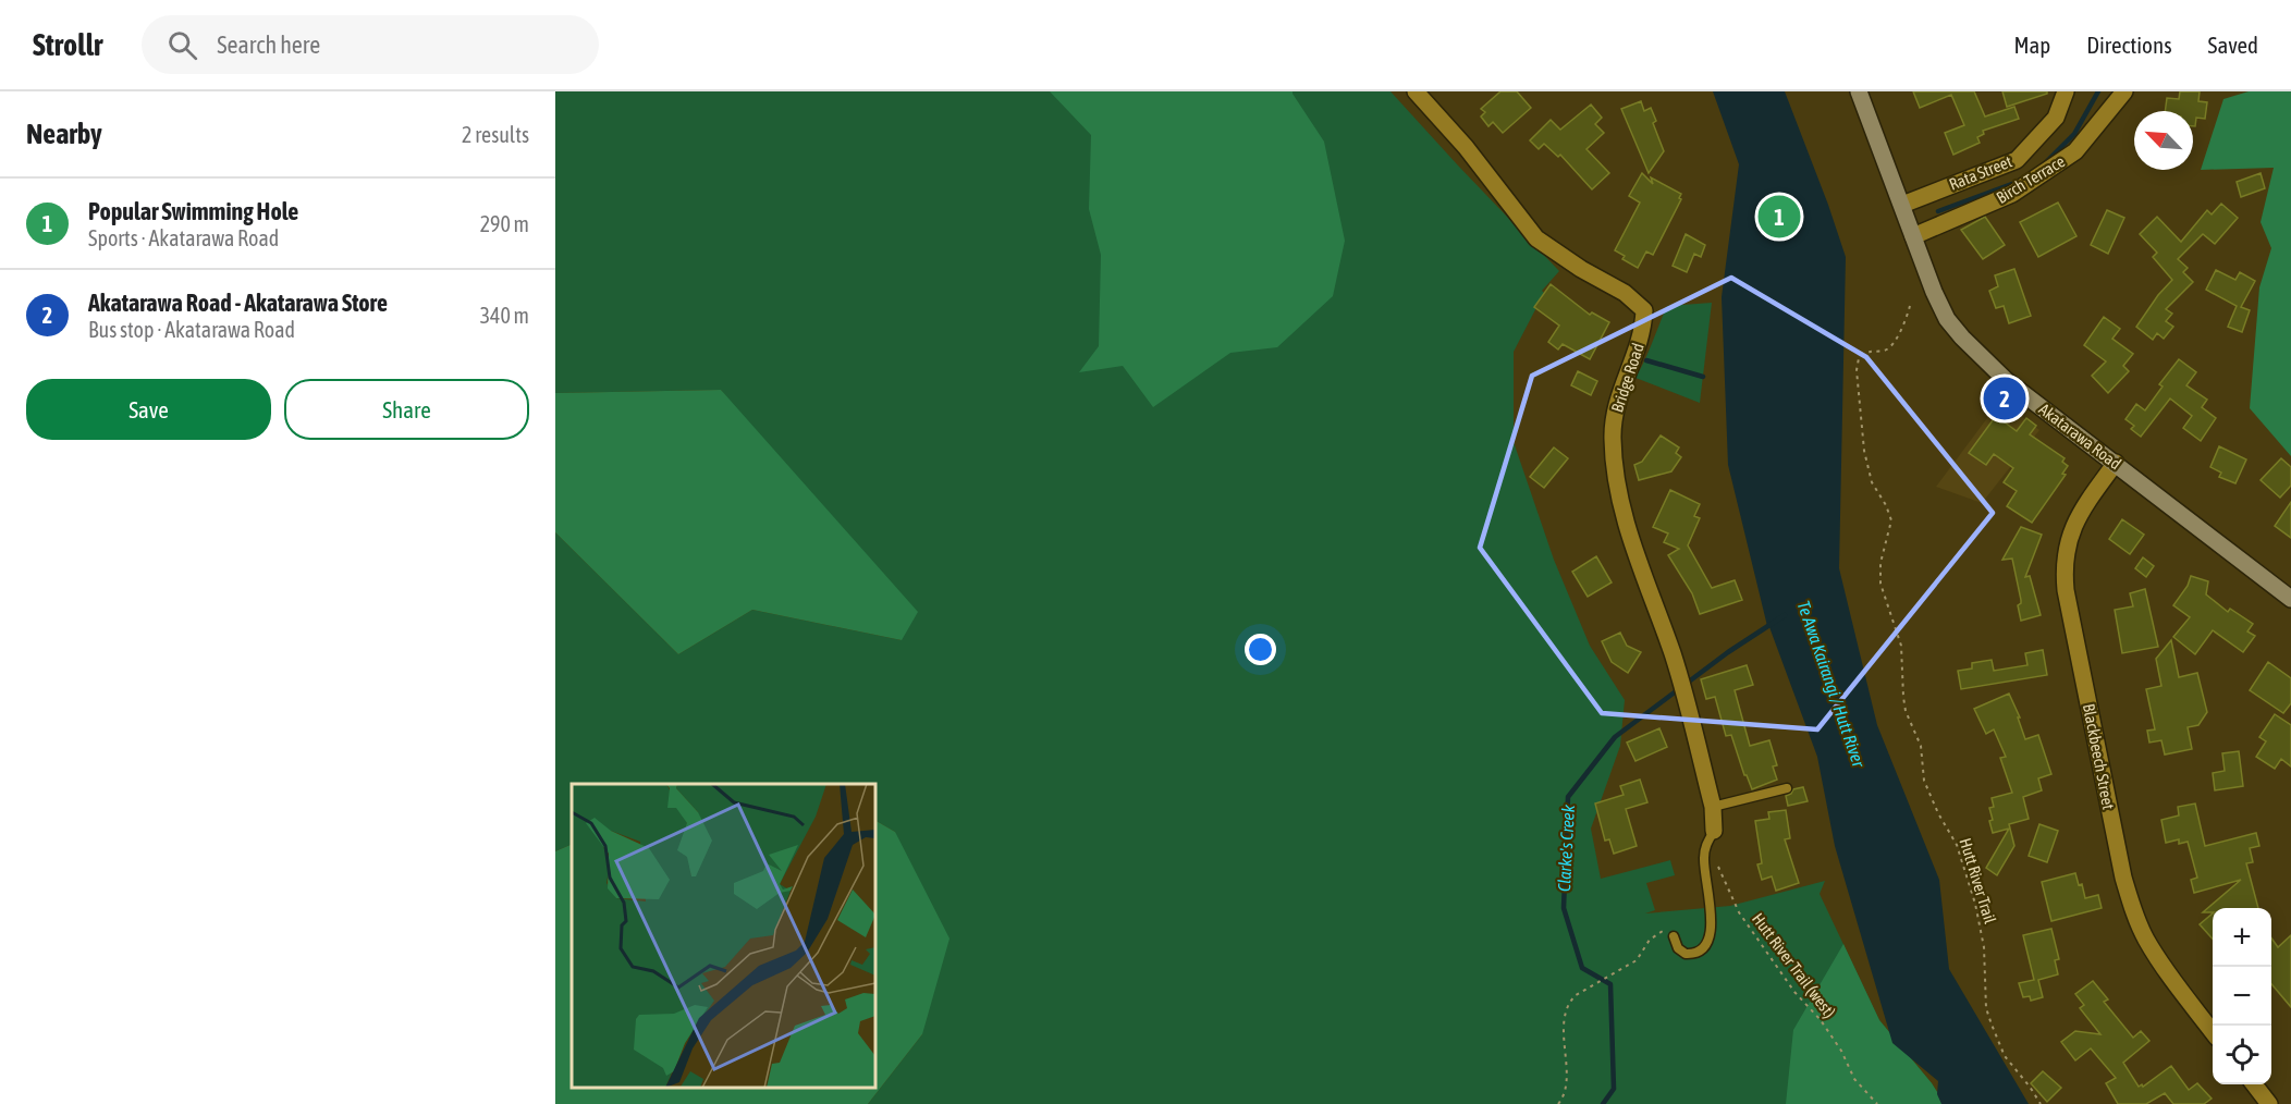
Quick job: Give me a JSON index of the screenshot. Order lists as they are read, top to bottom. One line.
{"streets":{"street":["Rata Street","Birch Terrace","Bridge Road","Akatarawa Road","Blackbeech Street"],"path":["Hutt River Trail","Hutt River Trail (west)"]},"crossings":[["Rata Street","Akatarawa Road"],["Birch Terrace","Akatarawa Road"],["Akatarawa Road","Blackbeech Street"]],"water":["Te Awa Kairangi / Hutt River","Clarke's Creek"],"north":"top left","page":{"header":"Strollr","search":"Search here","nav":["Map","Directions","Saved"],"heading":["Nearby","2 results"],"list":[{"mark":"1","name":"Popular Swimming Hole","note":"Sports · Akatarawa Road","value":"290 m"},{"mark":"2","name":"Akatarawa Road - Akatarawa Store","note":"Bus stop · Akatarawa Road","value":"340 m"}],"pins":["1","2"],"buttons":["Save","Share"],"map_buttons":["+","−"]}}
